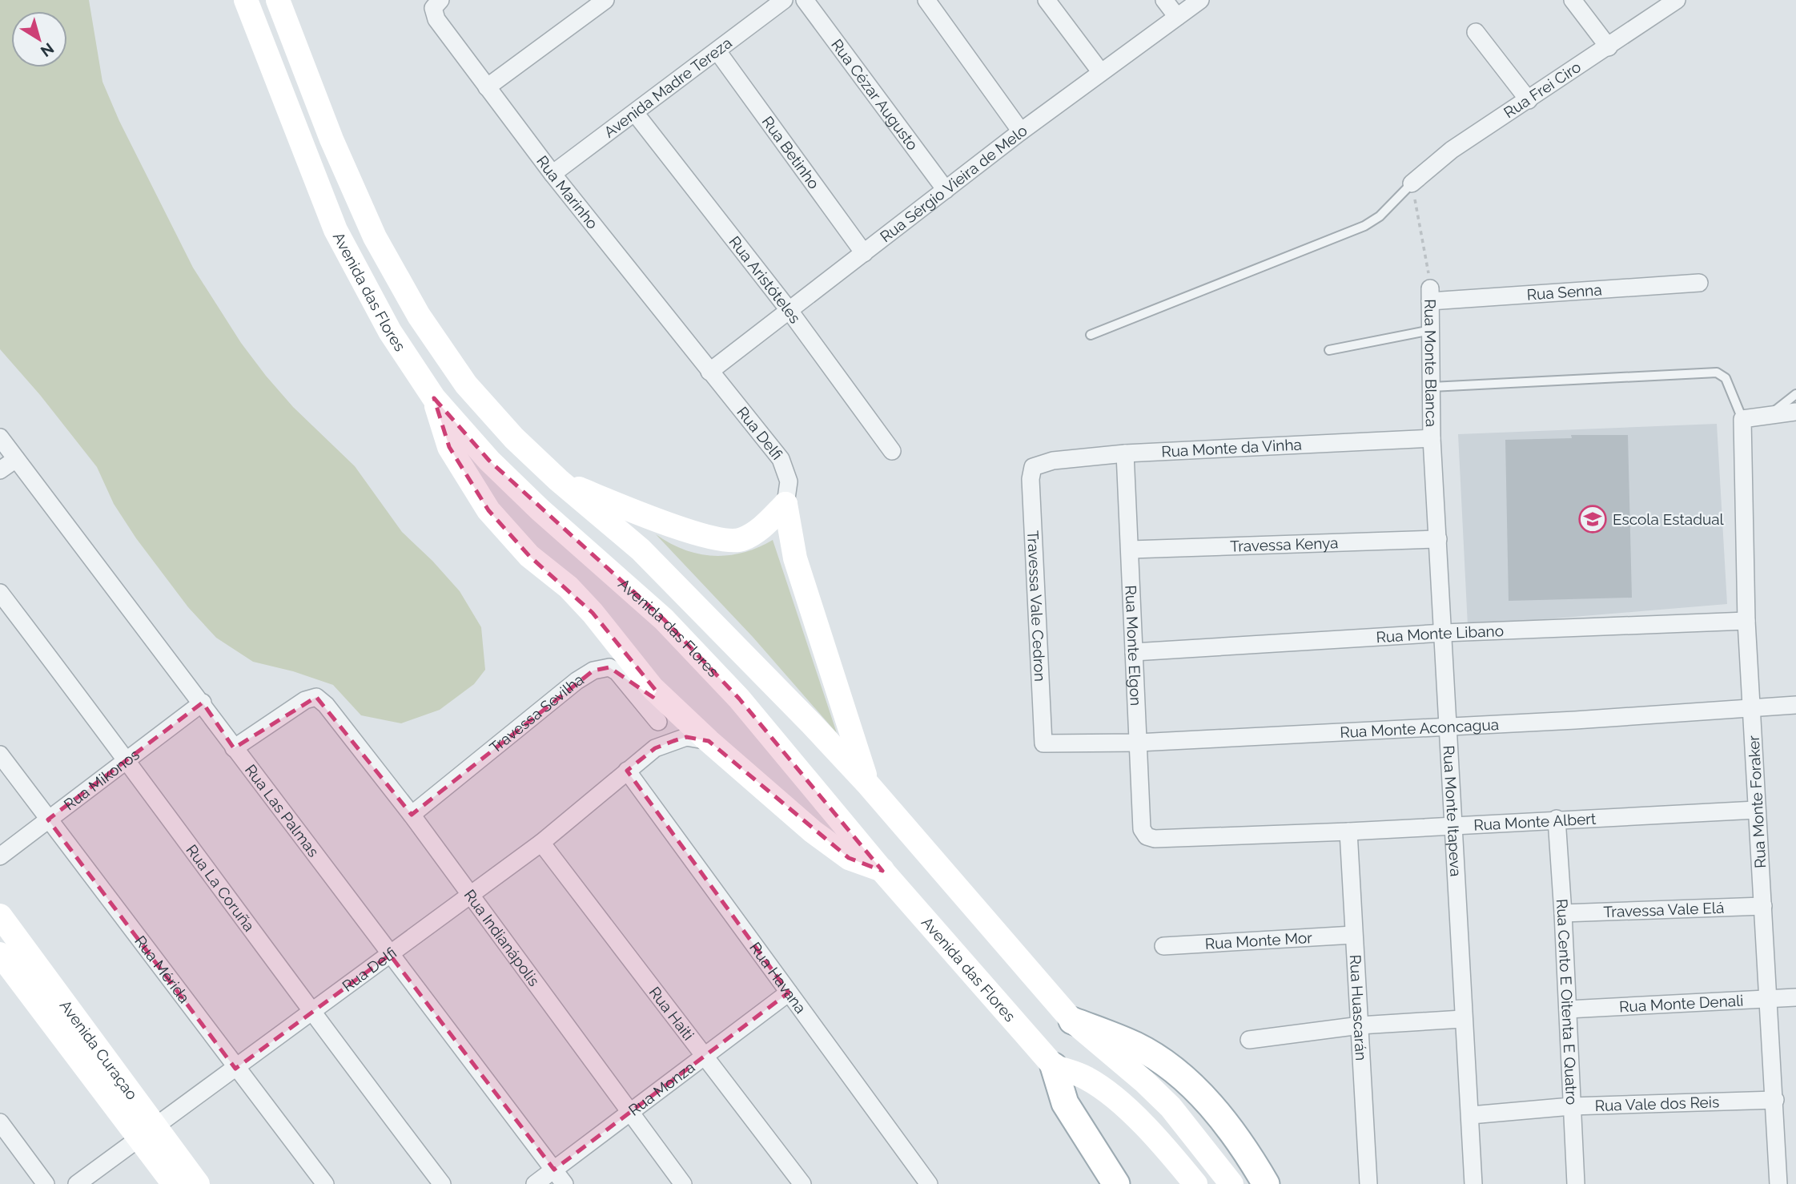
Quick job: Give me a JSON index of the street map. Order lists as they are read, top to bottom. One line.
{"streets":{"main road":["Avenida das Flores","Avenida Curaçao"],"street":["Avenida Madre Tereza","Rua Frei Ciro","Rua Cézar Augusto","Rua Betinho","Rua Sérgio Vieira de Melo","Rua Marinho","Rua Aristóteles","Rua Senna","Rua Monte Blanca","Rua Delfi","Rua Monte da Vinha","Travessa Kenya","Travessa Vale Cedron","Rua Monte Libano","Rua Monte Elgon","Travessa Sevilha","Rua Monte Aconcagua","Rua Mikonos","Rua Monte Foraker","Rua Monte Itapeva","Rua Las Palmas","Rua Monte Albert","Rua La Coruña","Travessa Vale Elá","Rua Indianápolis","Rua Monte Mor","Rua Mérida","Rua Havana","Rua Cento E Oitenta E Quatro","Rua Monte Denali","Rua Huascarán","Rua Haiti","Rua Monza","Rua Vale dos Reis"]},"crossings":[["Avenida Madre Tereza","Rua Betinho"],["Avenida Madre Tereza","Rua Marinho"],["Avenida Madre Tereza","Rua Aristóteles"],["Rua Cézar Augusto","Rua Sérgio Vieira de Melo"],["Rua Betinho","Rua Sérgio Vieira de Melo"],["Rua Sérgio Vieira de Melo","Rua Marinho"],["Rua Sérgio Vieira de Melo","Rua Aristóteles"],["Rua Sérgio Vieira de Melo","Rua Delfi"],["Rua Marinho","Rua Delfi"],["Rua Senna","Rua Monte Blanca"],["Rua Monte Blanca","Rua Monte da Vinha"],["Rua Monte Blanca","Rua Monte Itapeva"],["Rua Delfi","Rua Las Palmas"],["Rua Delfi","Rua La Coruña"],["Rua Delfi","Rua Indianápolis"],["Rua Delfi","Rua Mérida"],["Rua Delfi","Rua Havana"],["Rua Delfi","Rua Haiti"],["Rua Delfi","Avenida Curaçao"],["Rua Monte da Vinha","Travessa Vale Cedron"],["Rua Monte da Vinha","Rua Monte Elgon"],["Rua Monte da Vinha","Rua Monte Itapeva"],["Travessa Kenya","Rua Monte Elgon"],["Travessa Kenya","Rua Monte Itapeva"],["Travessa Vale Cedron","Rua Monte Aconcagua"],["Rua Monte Libano","Rua Monte Elgon"],["Rua Monte Libano","Rua Monte Foraker"],["Rua Monte Libano","Rua Monte Itapeva"],["Rua Monte Elgon","Rua Monte Aconcagua"],["Rua Monte Elgon","Rua Monte Albert"],["Travessa Sevilha","Rua Indianápolis"],["Rua Monte Aconcagua","Rua Monte Foraker"],["Rua Monte Aconcagua","Rua Monte Itapeva"],["Rua Mikonos","Rua Las Palmas"],["Rua Mikonos","Rua La Coruña"],["Rua Mikonos","Rua Mérida"],["Rua Monte Foraker","Rua Monte Albert"],["Rua Monte Foraker","Travessa Vale Elá"],["Rua Monte Foraker","Rua Monte Denali"],["Rua Monte Foraker","Rua Vale dos Reis"],["Rua Monte Itapeva","Rua Monte Albert"],["Rua Monte Itapeva","Rua Vale dos Reis"],["Rua Las Palmas","Rua Indianápolis"],["Rua Las Palmas","Rua Monza"],["Rua Monte Albert","Rua Cento E Oitenta E Quatro"],["Rua Monte Albert","Rua Huascarán"],["Travessa Vale Elá","Rua Cento E Oitenta E Quatro"],["Rua Indianápolis","Rua Monza"],["Rua Monte Mor","Rua Huascarán"],["Rua Havana","Rua Monza"],["Rua Cento E Oitenta E Quatro","Rua Monte Denali"],["Rua Cento E Oitenta E Quatro","Rua Vale dos Reis"],["Rua Haiti","Rua Monza"]],"places":{"school or university":["Escola Estadual"]},"north":"bottom right"}
